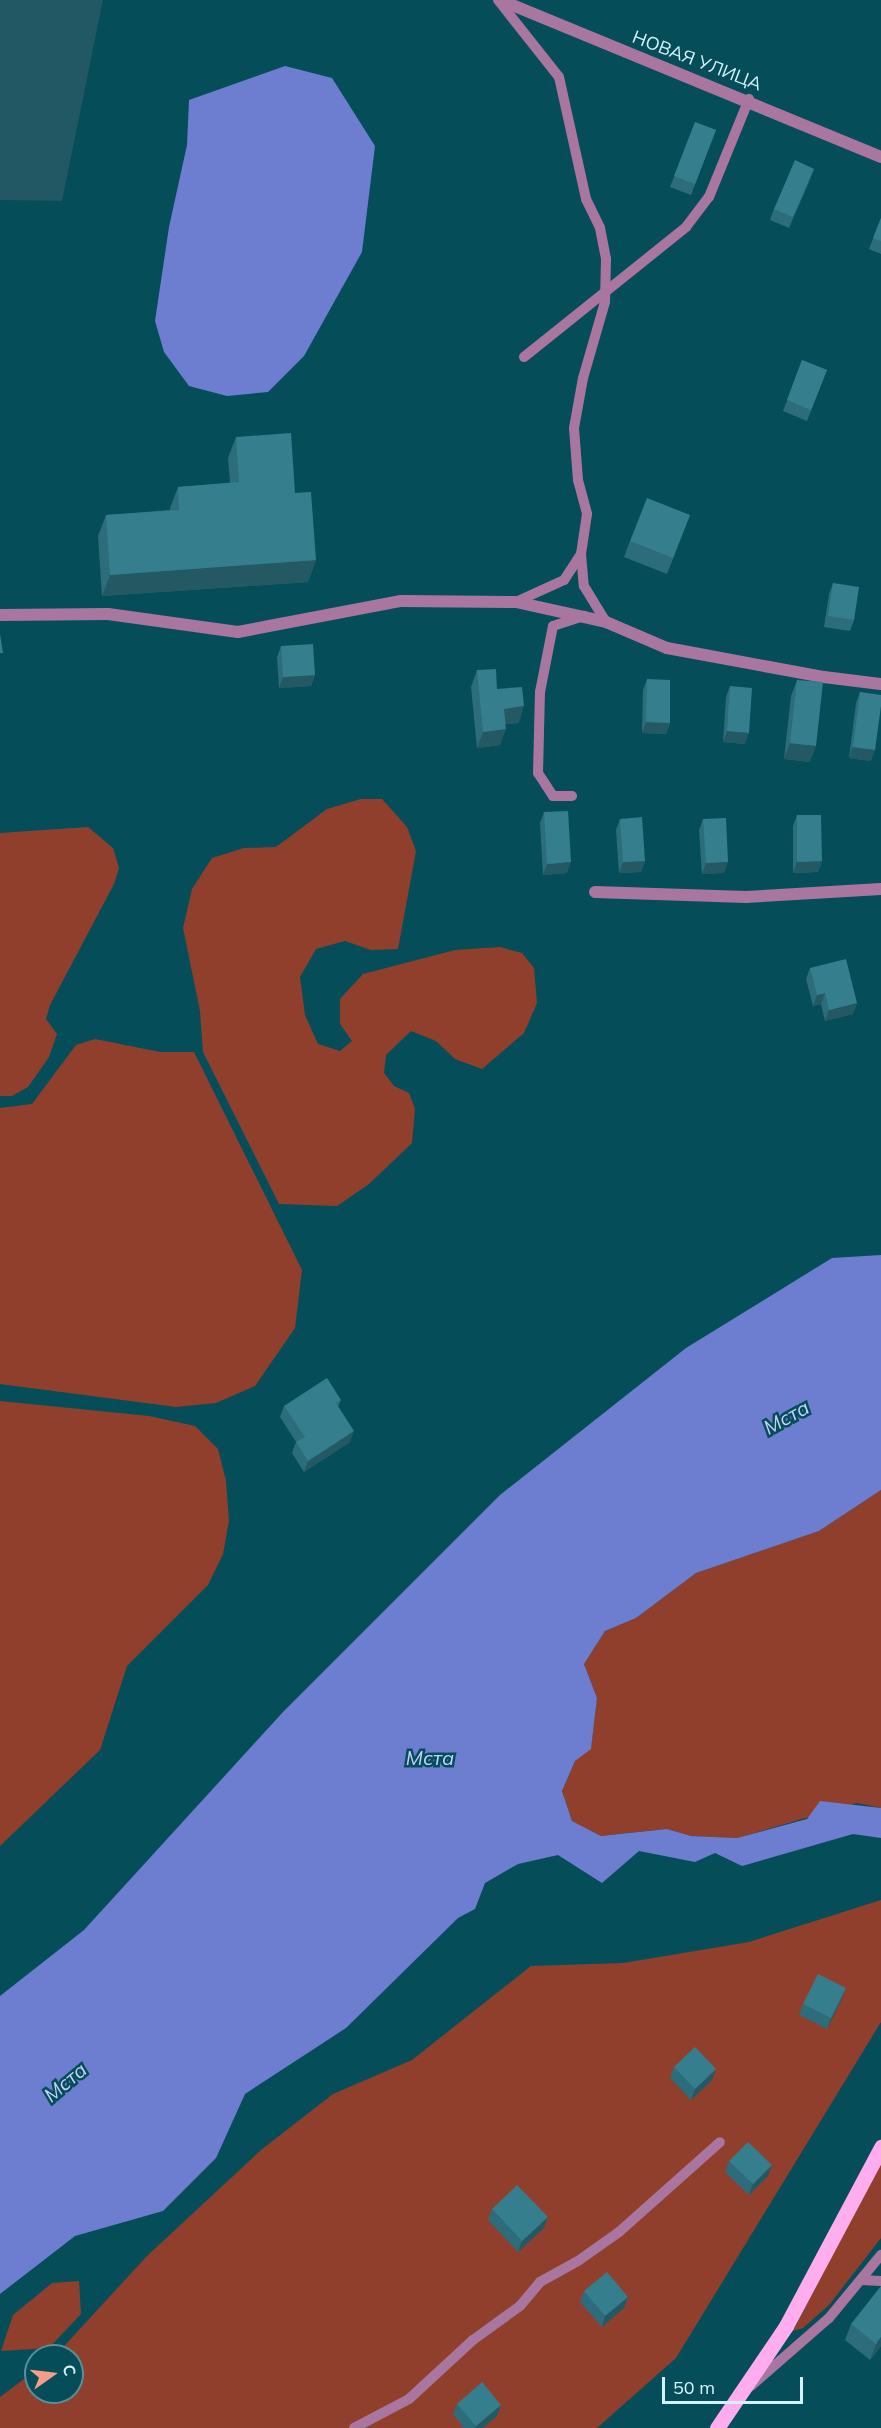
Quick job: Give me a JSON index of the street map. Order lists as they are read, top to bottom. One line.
{"streets":{"street":["НОВАЯ УЛИЦА"]},"water":["Мста"],"scale_bar":"50 m","north":"right"}
